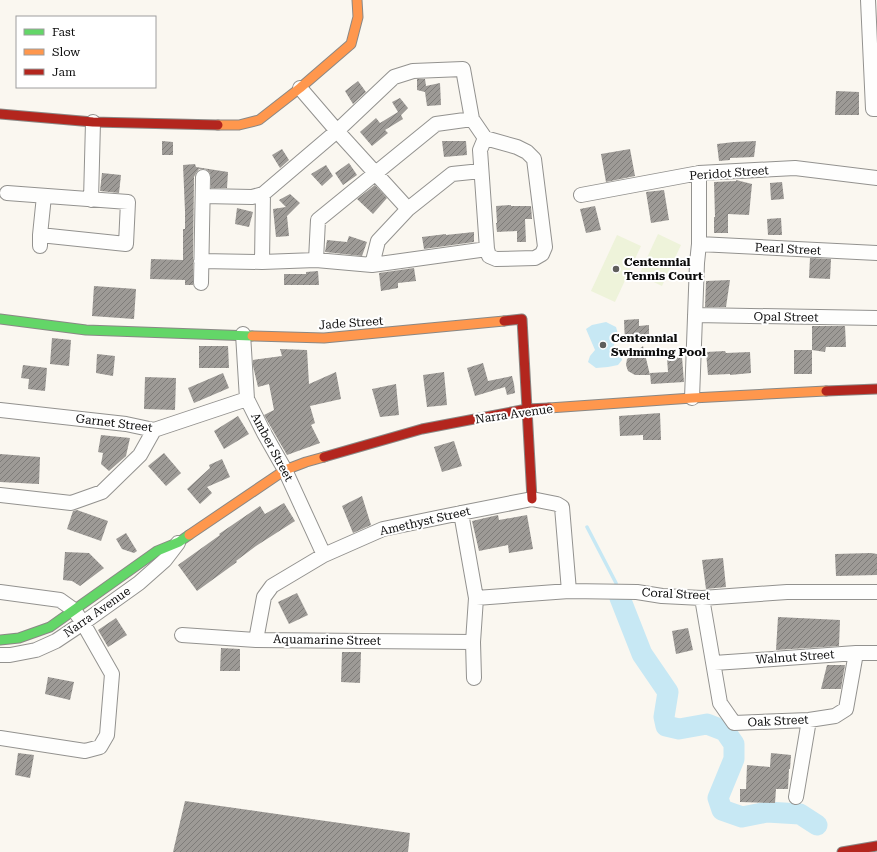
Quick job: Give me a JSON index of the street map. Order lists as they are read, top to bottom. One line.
{"streets":{"street":["Peridot Street","Pearl Street","Opal Street","Jade Street","Narra Avenue","Garnet Street","Amber Street","Amethyst Street","Coral Street","Aquamarine Street","Walnut Street","Oak Street"]},"crossings":[["Jade Street","Narra Avenue"],["Jade Street","Amber Street"],["Jade Street","Amethyst Street"],["Narra Avenue","Amber Street"],["Garnet Street","Amber Street"],["Amber Street","Amethyst Street"],["Amethyst Street","Coral Street"],["Amethyst Street","Aquamarine Street"],["Coral Street","Oak Street"],["Walnut Street","Oak Street"]],"places":["Centennial Tennis Court","Centennial Swimming Pool"],"legend":["Fast","Slow","Jam"]}
